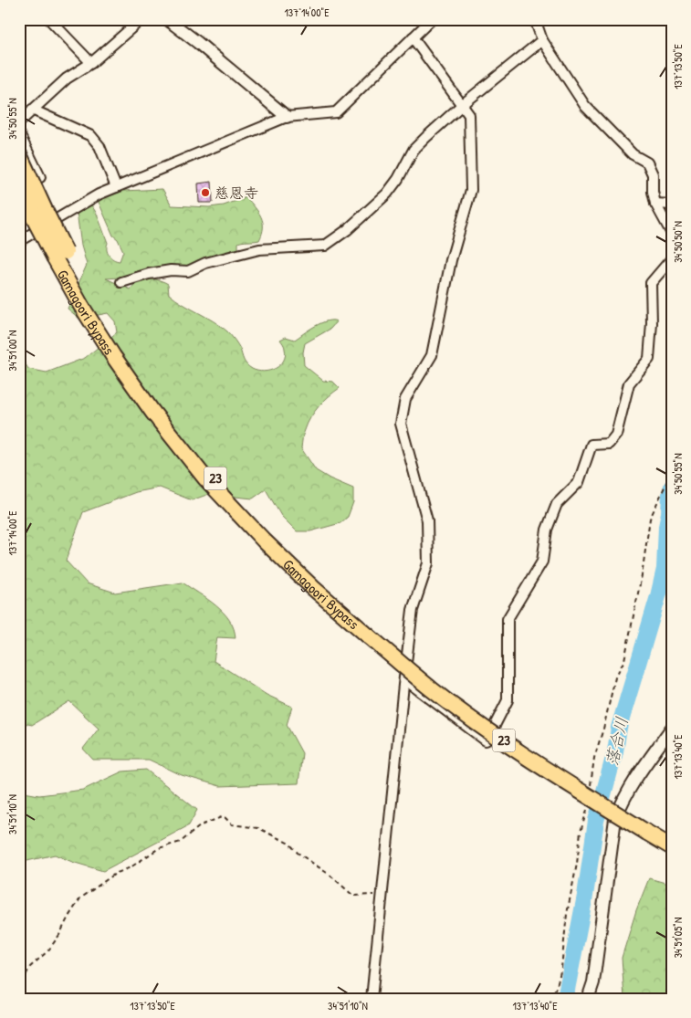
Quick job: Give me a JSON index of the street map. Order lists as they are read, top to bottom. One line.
{"streets":{"highway":["Gamagoori Bypass","23"]},"water":["落合川"],"places":["慈恩寺"],"coordinates":["137°14'00\"E","137°13'50\"E","34°50'55\"N","34°50'50\"N","34°51'00\"N","137°13'40\"E","34°51'10\"N","34°51'05\"N"]}
